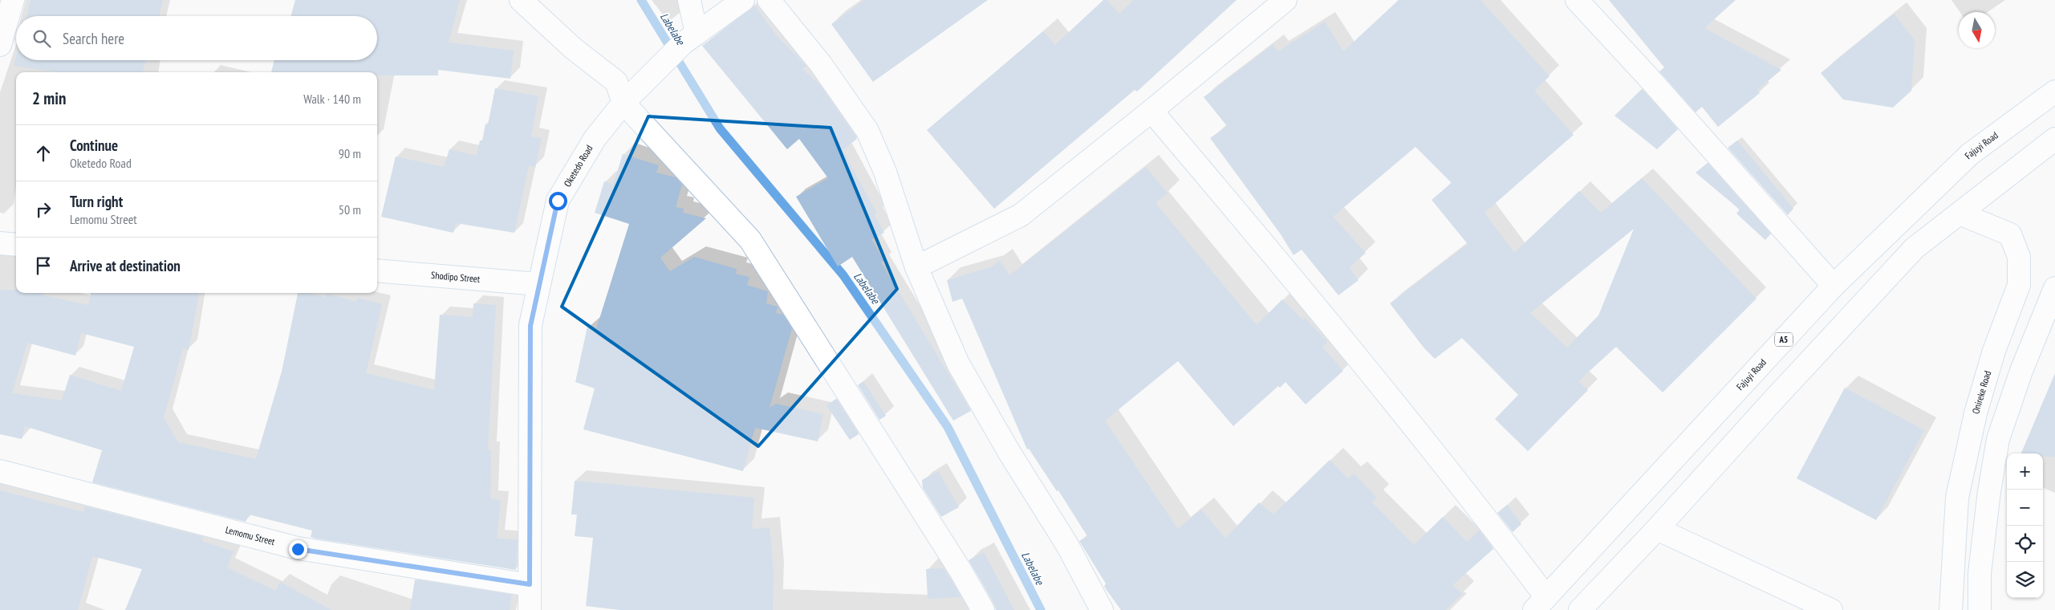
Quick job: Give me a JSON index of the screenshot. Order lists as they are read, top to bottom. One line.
{"streets":{"main road":["Fajuyi Road","Oketedo Road","Shodipo Street","A5","Onireke Road","Lemomu Street"]},"crossings":[["Oketedo Road","Shodipo Street"],["Oketedo Road","Lemomu Street"]],"water":["Labelabe"],"north":"bottom","page":{"search":"Search here","heading":["2 min","Walk · 140 m"],"list":[["Continue","Oketedo Road","90 m"],["Turn right","Lemomu Street","50 m"],"Arrive at destination"],"map_buttons":["+","−"]}}
